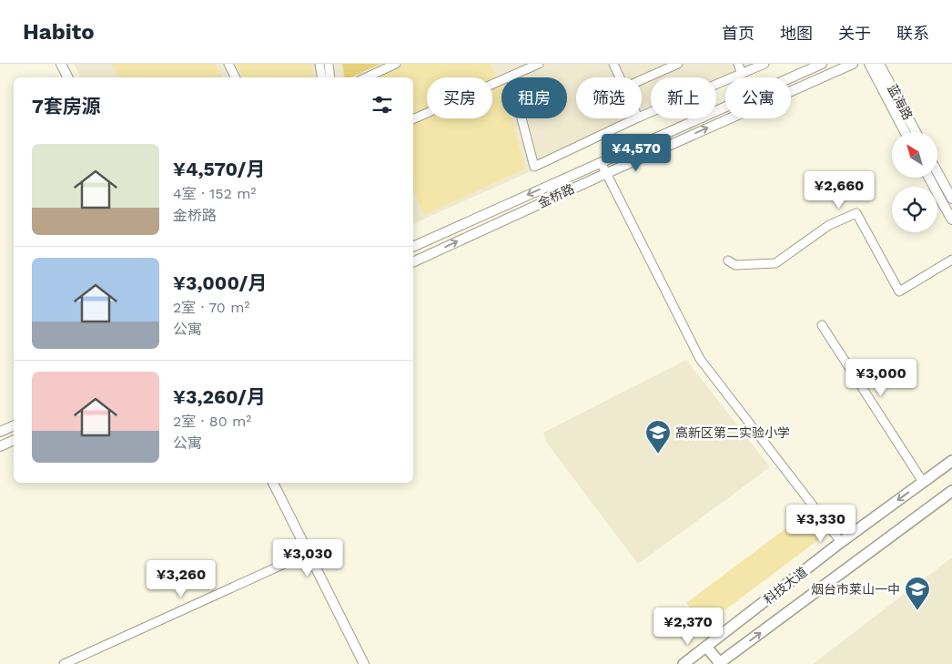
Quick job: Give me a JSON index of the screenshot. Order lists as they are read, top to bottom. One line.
{"streets":{"main road":["科技大道"],"street":["蓝海路","金桥路"]},"places":{"school or university":["高新区第二实验小学","烟台市莱山一中"]},"north":"top left","page":{"header":"Habito","nav":["首页","地图","关于","联系"],"chip":["买房","租房","筛选","新上","公寓"],"heading":"7套房源","list":[{"name":"¥4,570/月","note":"4室 · 152 m² · 金桥路"},{"name":"¥3,000/月","note":"2室 · 70 m² · 公寓"},{"name":"¥3,260/月","note":"2室 · 80 m² · 公寓"}],"price":["¥4,570","¥2,660","¥3,000","¥3,330","¥3,030","¥3,260","¥2,370"]}}
